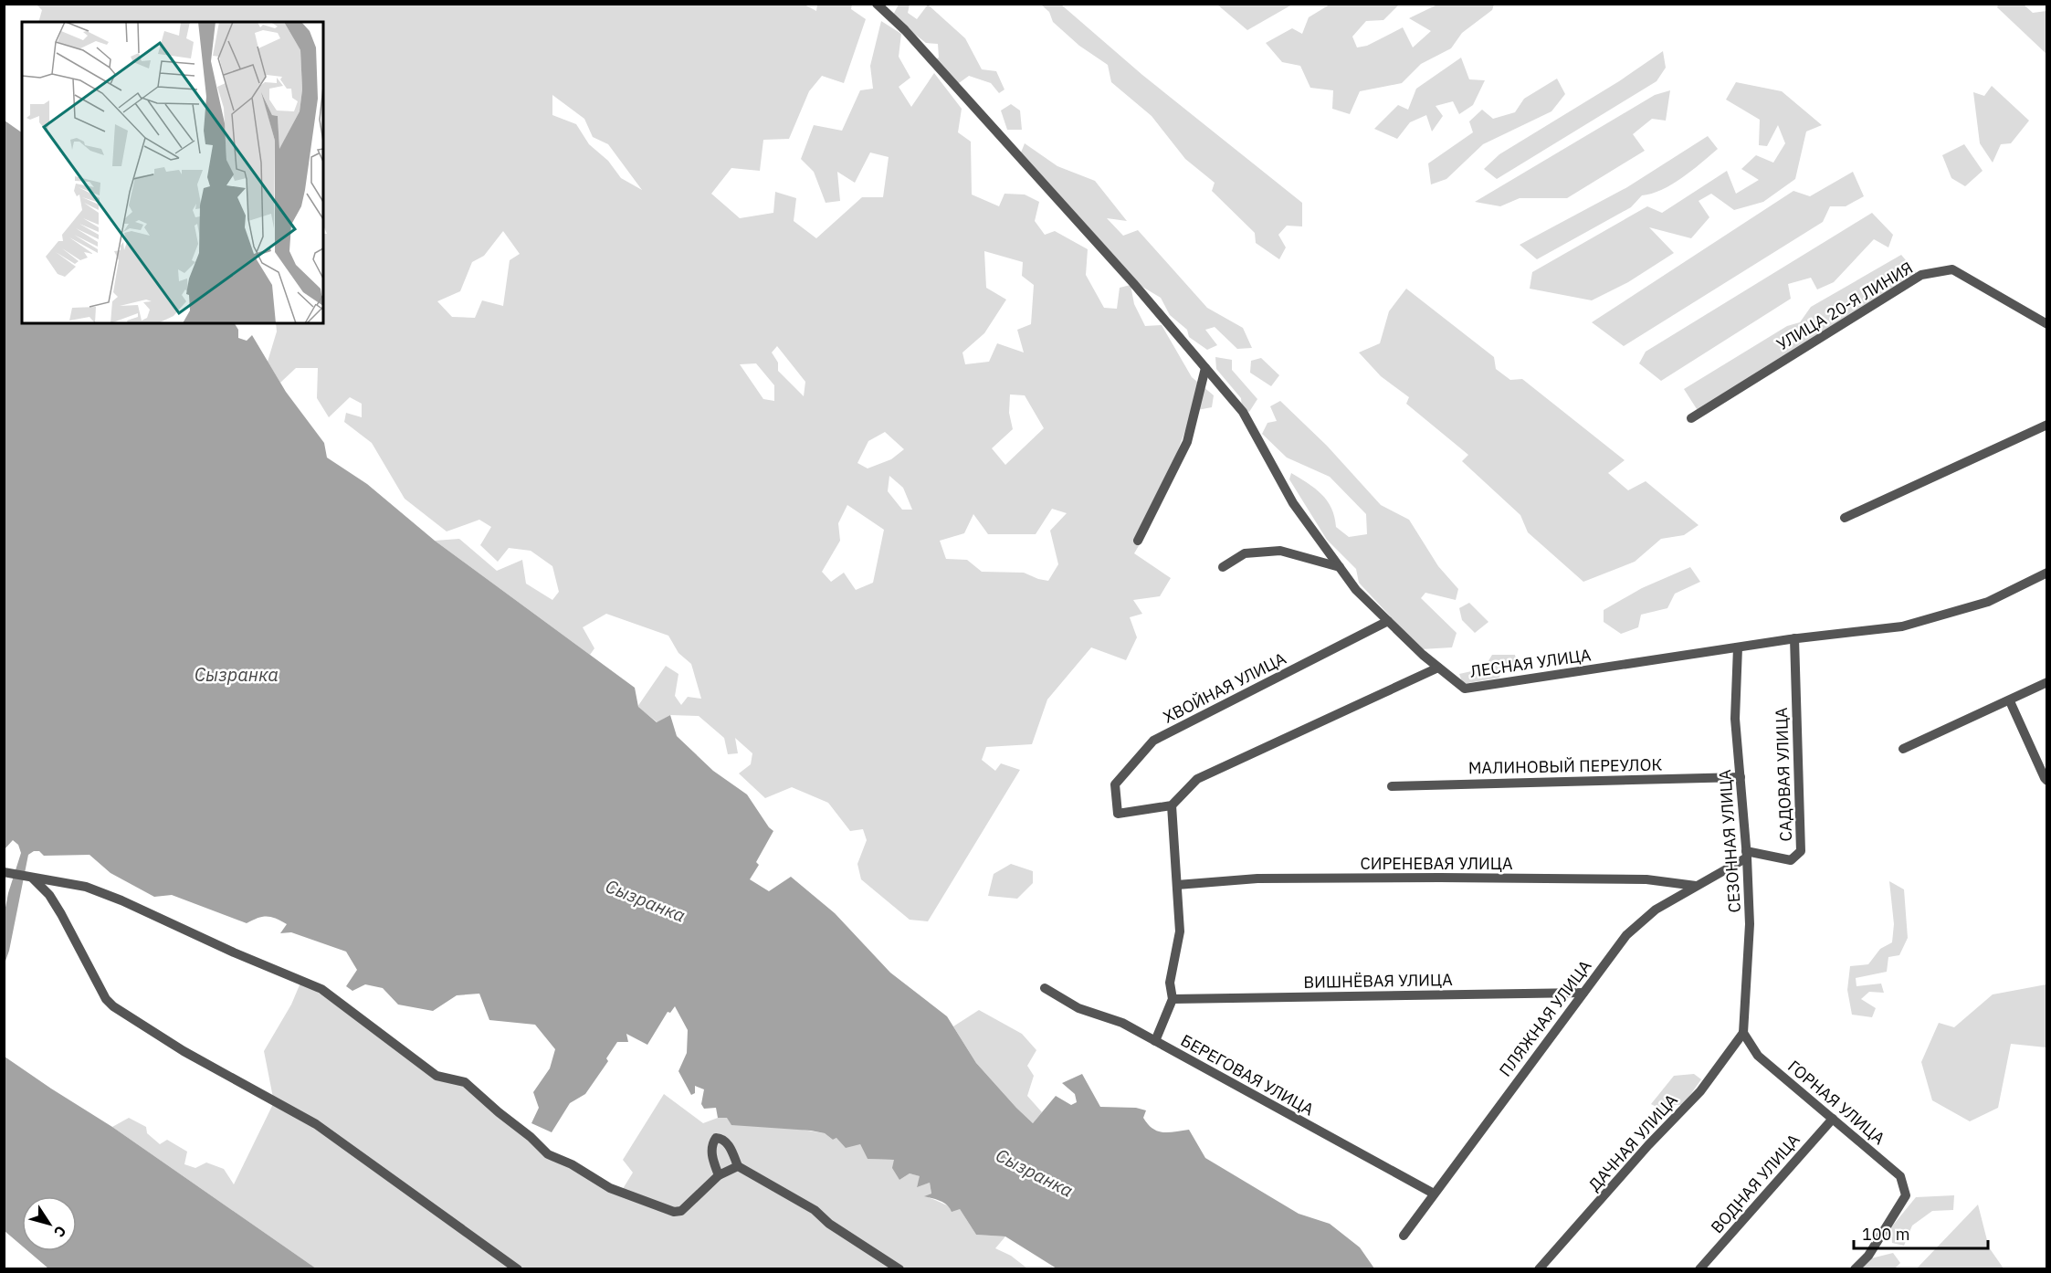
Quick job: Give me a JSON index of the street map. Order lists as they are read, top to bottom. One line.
{"streets":{"street":["УЛИЦА 20-Я ЛИНИЯ","ЛЕСНАЯ УЛИЦА","ХВОЙНАЯ УЛИЦА","МАЛИНОВЫЙ ПЕРЕУЛОК","САДОВАЯ УЛИЦА","СЕЗОННАЯ УЛИЦА","СИРЕНЕВАЯ УЛИЦА","ВИШНЁВАЯ УЛИЦА","ПЛЯЖНАЯ УЛИЦА","БЕРЕГОВАЯ УЛИЦА","ГОРНАЯ УЛИЦА","ДАЧНАЯ УЛИЦА","ВОДНАЯ УЛИЦА"]},"crossings":[["ЛЕСНАЯ УЛИЦА","ХВОЙНАЯ УЛИЦА"],["ЛЕСНАЯ УЛИЦА","САДОВАЯ УЛИЦА"],["ЛЕСНАЯ УЛИЦА","СЕЗОННАЯ УЛИЦА"],["МАЛИНОВЫЙ ПЕРЕУЛОК","СЕЗОННАЯ УЛИЦА"],["САДОВАЯ УЛИЦА","СЕЗОННАЯ УЛИЦА"],["САДОВАЯ УЛИЦА","ПЛЯЖНАЯ УЛИЦА"],["СЕЗОННАЯ УЛИЦА","ПЛЯЖНАЯ УЛИЦА"],["СЕЗОННАЯ УЛИЦА","ГОРНАЯ УЛИЦА"],["СЕЗОННАЯ УЛИЦА","ДАЧНАЯ УЛИЦА"],["СИРЕНЕВАЯ УЛИЦА","ПЛЯЖНАЯ УЛИЦА"],["ВИШНЁВАЯ УЛИЦА","ПЛЯЖНАЯ УЛИЦА"],["ПЛЯЖНАЯ УЛИЦА","БЕРЕГОВАЯ УЛИЦА"],["ГОРНАЯ УЛИЦА","ДАЧНАЯ УЛИЦА"],["ГОРНАЯ УЛИЦА","ВОДНАЯ УЛИЦА"]],"water":["Сызранка"],"scale_bar":"100 m","north":"bottom right"}
